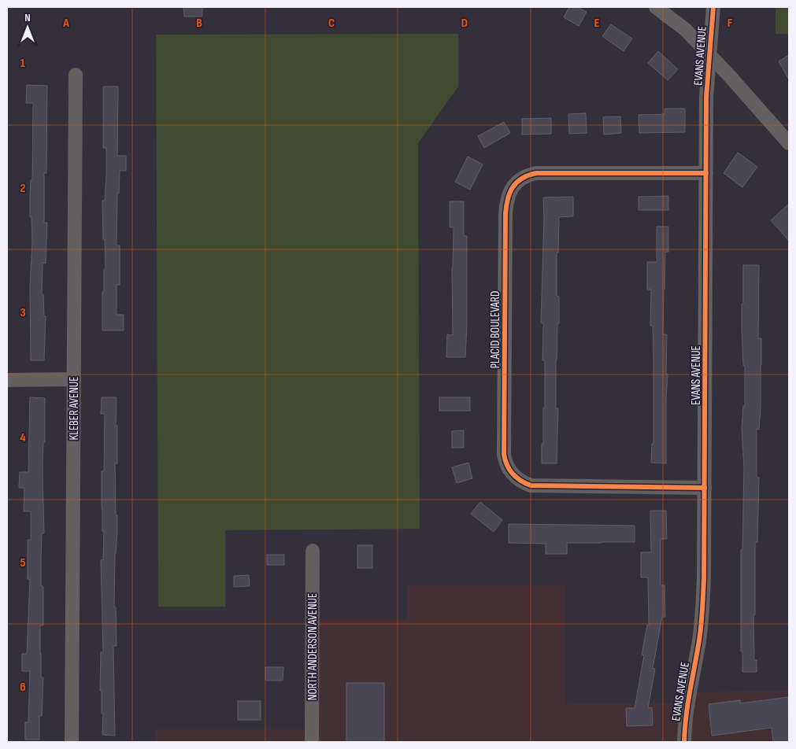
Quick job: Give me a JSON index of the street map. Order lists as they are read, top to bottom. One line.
{"streets":{"street":["EVANS AVENUE","PLACID BOULEVARD","KLEBER AVENUE","NORTH ANDERSON AVENUE"]},"crossings":[["EVANS AVENUE","PLACID BOULEVARD"]],"north":"top","grid":{"columns":["A","B","C","D","E","F"],"rows":["1","2","3","4","5","6"]}}
